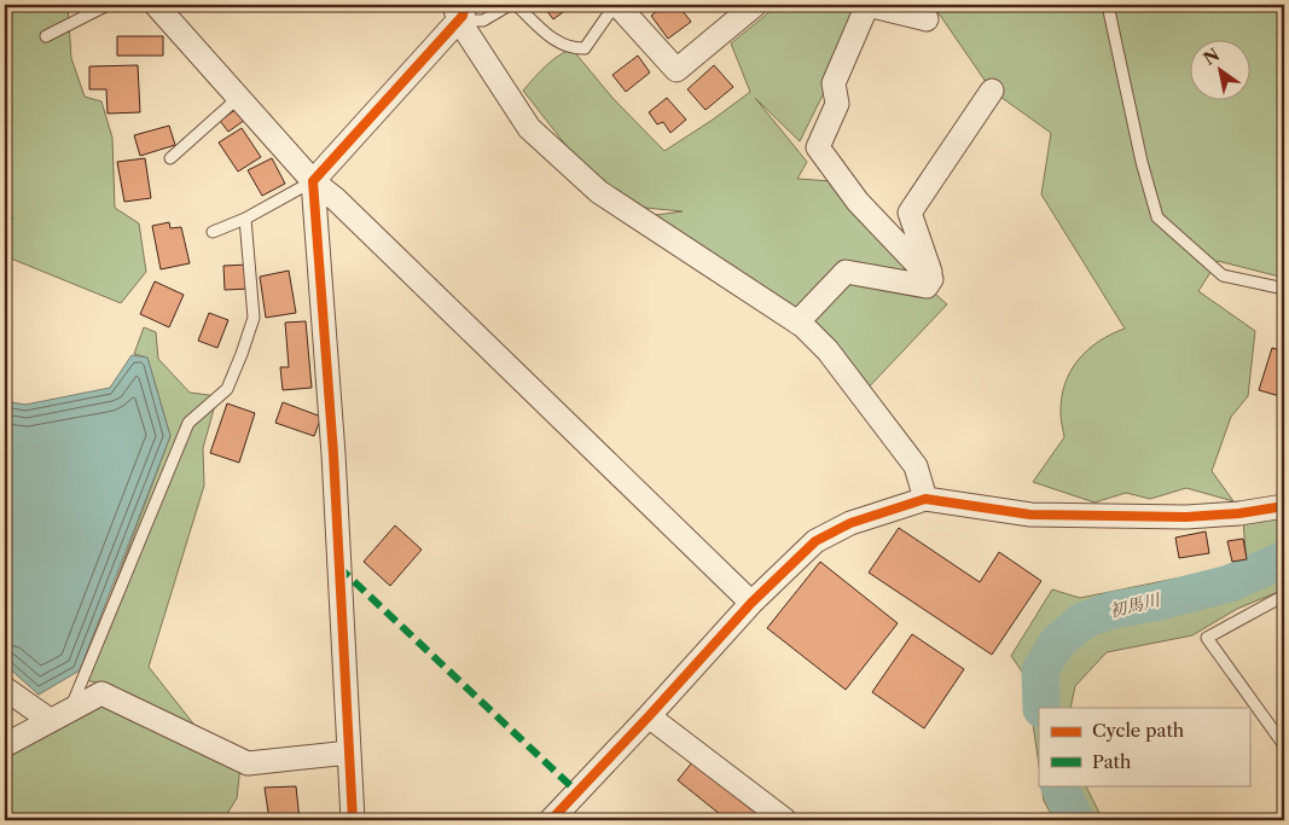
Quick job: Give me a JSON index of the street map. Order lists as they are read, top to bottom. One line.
{"water":["初馬川"],"legend":["Cycle path","Path"],"north":"top left"}
